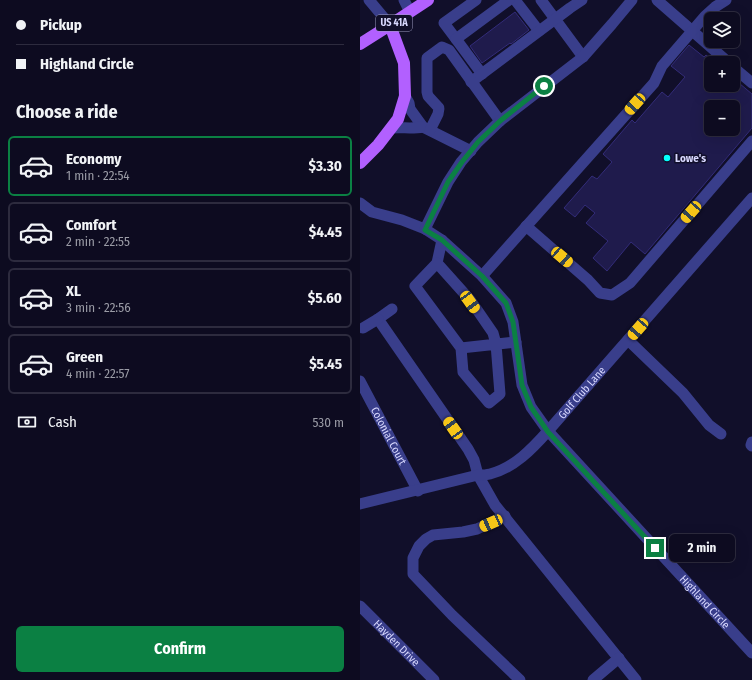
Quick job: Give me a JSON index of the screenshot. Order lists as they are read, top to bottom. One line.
{"streets":{"main road":["US 41A"],"street":["Golf Club Lane","Colonial Court","Highland Circle","Hayden Drive"]},"crossings":[["Golf Club Lane","Colonial Court"],["Golf Club Lane","Highland Circle"]],"places":["Lowe's"],"page":{"banner":["Pickup","Highland Circle"],"map_buttons":["+","−"],"heading":"Choose a ride","list":[{"name":"Economy","note":"1 min · 22:54","value":"$3.30"},{"name":"Comfort","note":"2 min · 22:55","value":"$4.45"},{"name":"XL","note":"3 min · 22:56","value":"$5.60"},{"name":"Green","note":"4 min · 22:57","value":"$5.45"}],"pay":["Cash","530 m"],"bubble":"2 min","buttons":"Confirm"}}
